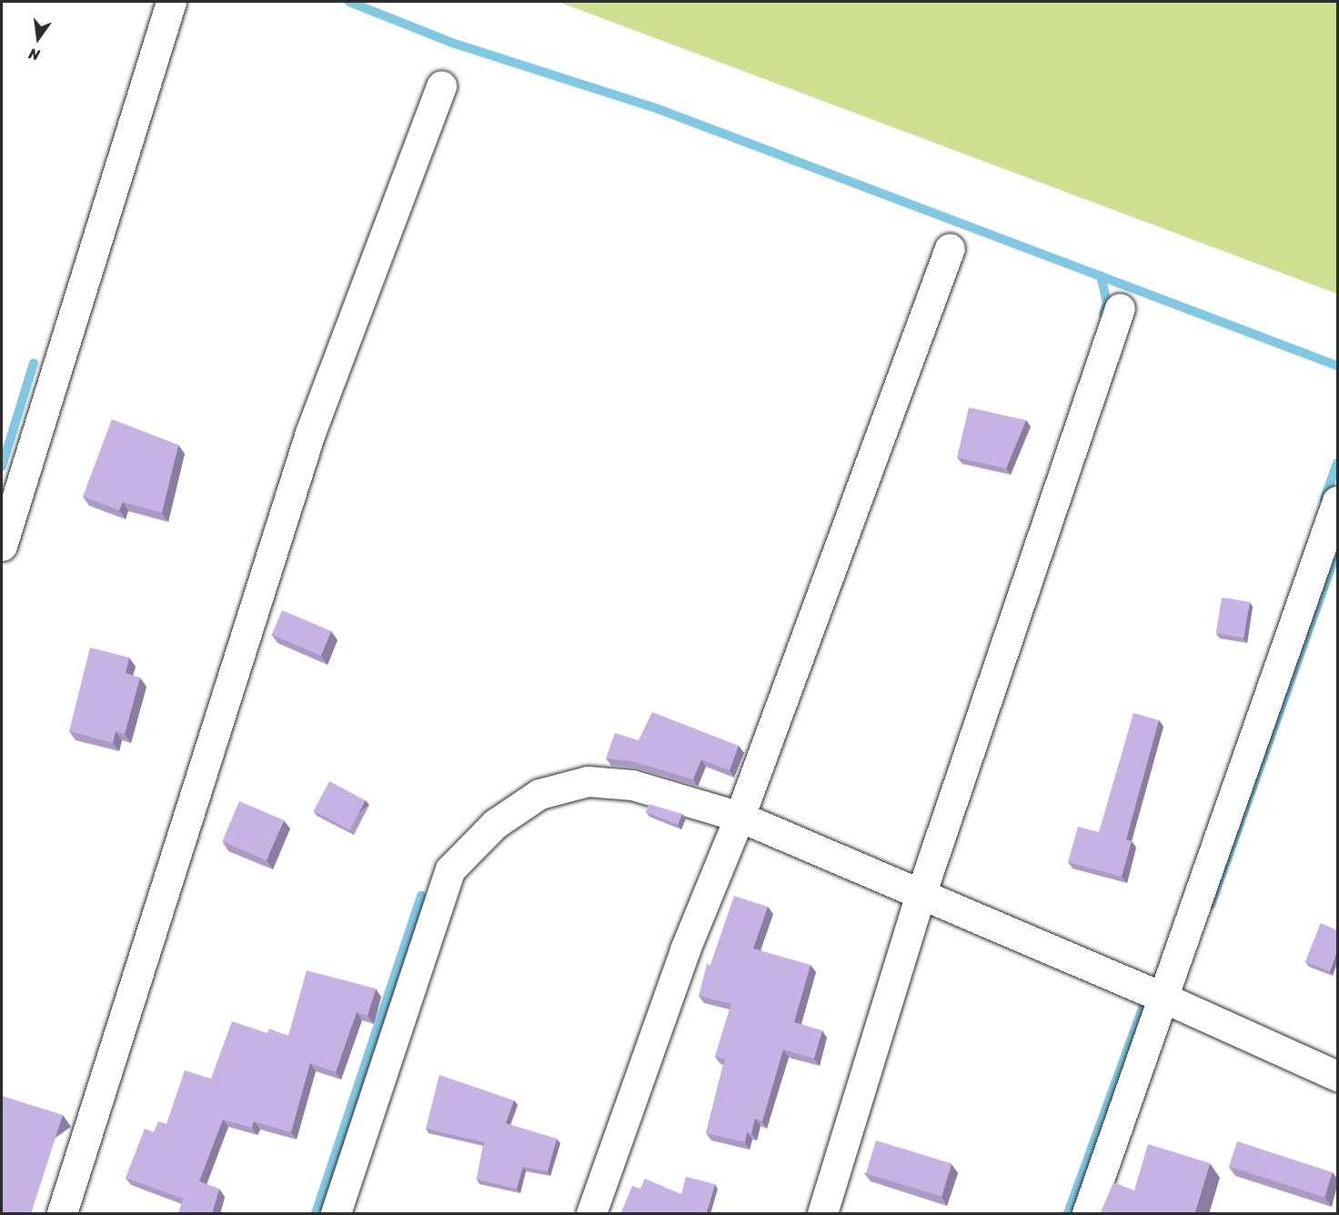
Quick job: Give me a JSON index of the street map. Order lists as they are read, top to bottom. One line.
{"north":"bottom"}
